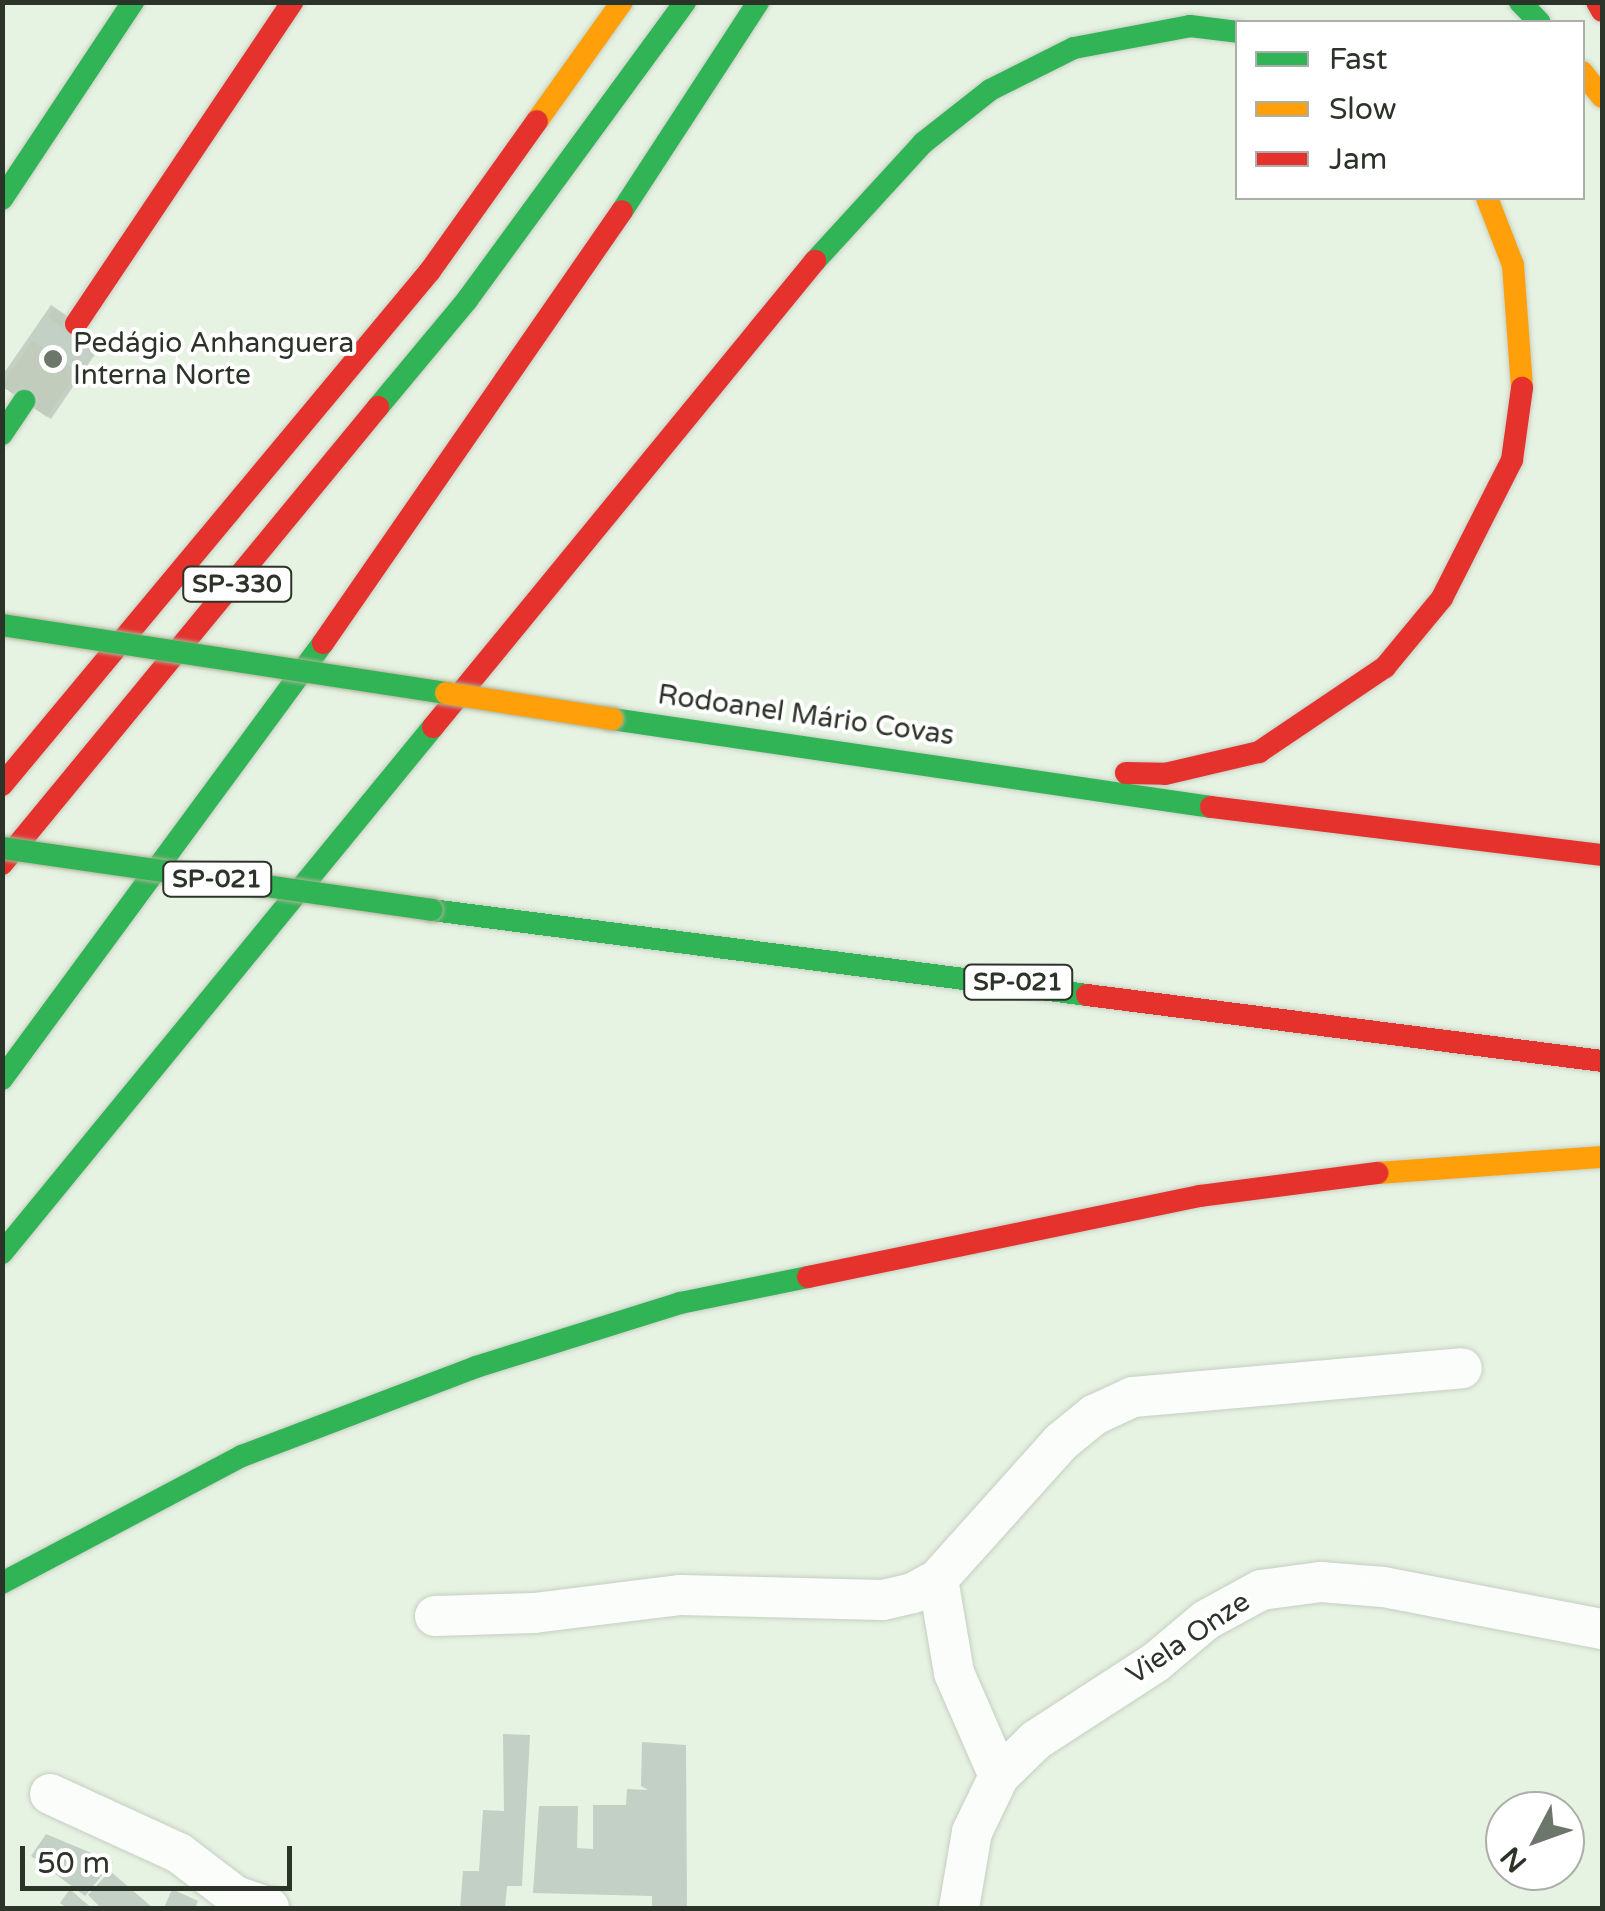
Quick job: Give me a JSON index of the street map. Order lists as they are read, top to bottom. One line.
{"streets":{"highway":["SP-330","Rodoanel Mário Covas","SP-021"],"street":["Viela Onze"]},"places":["Pedágio Anhanguera Interna Norte"],"legend":["Fast","Slow","Jam"],"scale_bar":"50 m","north":"bottom left"}
